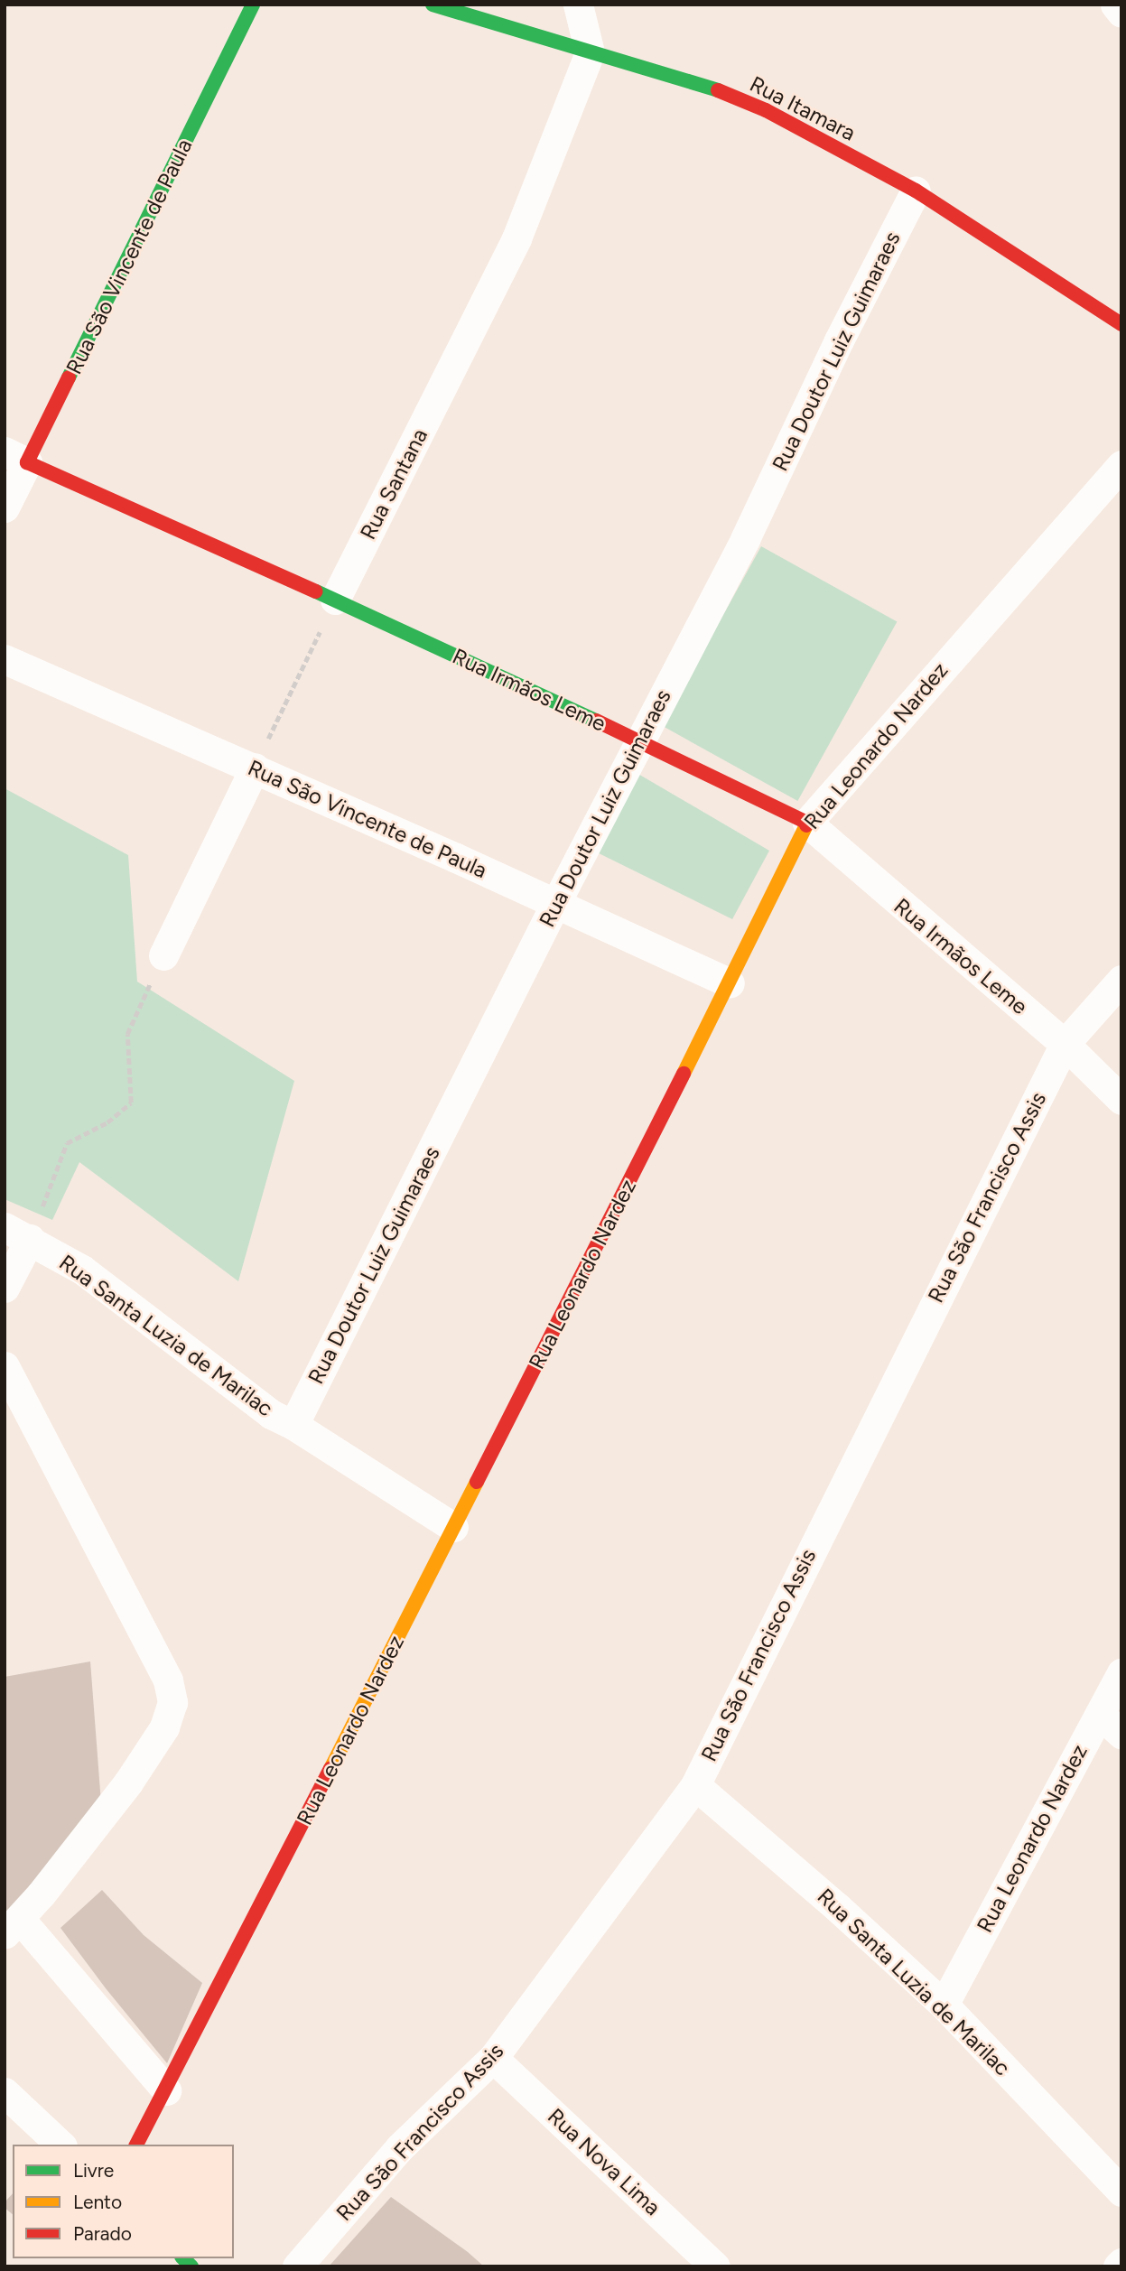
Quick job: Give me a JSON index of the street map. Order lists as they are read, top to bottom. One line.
{"streets":{"street":["Rua Itamara","Rua São Vincente de Paula","Rua Doutor Luiz Guimaraes","Rua Santana","Rua Irmãos Leme","Rua Leonardo Nardez","Rua São Francisco Assis","Rua Santa Luzia de Marilac","Rua Nova Lima"]},"crossings":[["Rua Itamara","Rua Doutor Luiz Guimaraes"],["Rua Itamara","Rua Santana"],["Rua São Vincente de Paula","Rua Doutor Luiz Guimaraes"],["Rua São Vincente de Paula","Rua Irmãos Leme"],["Rua São Vincente de Paula","Rua Leonardo Nardez"],["Rua Doutor Luiz Guimaraes","Rua Irmãos Leme"],["Rua Doutor Luiz Guimaraes","Rua Santa Luzia de Marilac"],["Rua Santana","Rua Irmãos Leme"],["Rua Irmãos Leme","Rua Leonardo Nardez"],["Rua Irmãos Leme","Rua São Francisco Assis"],["Rua Leonardo Nardez","Rua Santa Luzia de Marilac"],["Rua São Francisco Assis","Rua Santa Luzia de Marilac"],["Rua São Francisco Assis","Rua Nova Lima"]],"legend":["Livre","Lento","Parado"]}
